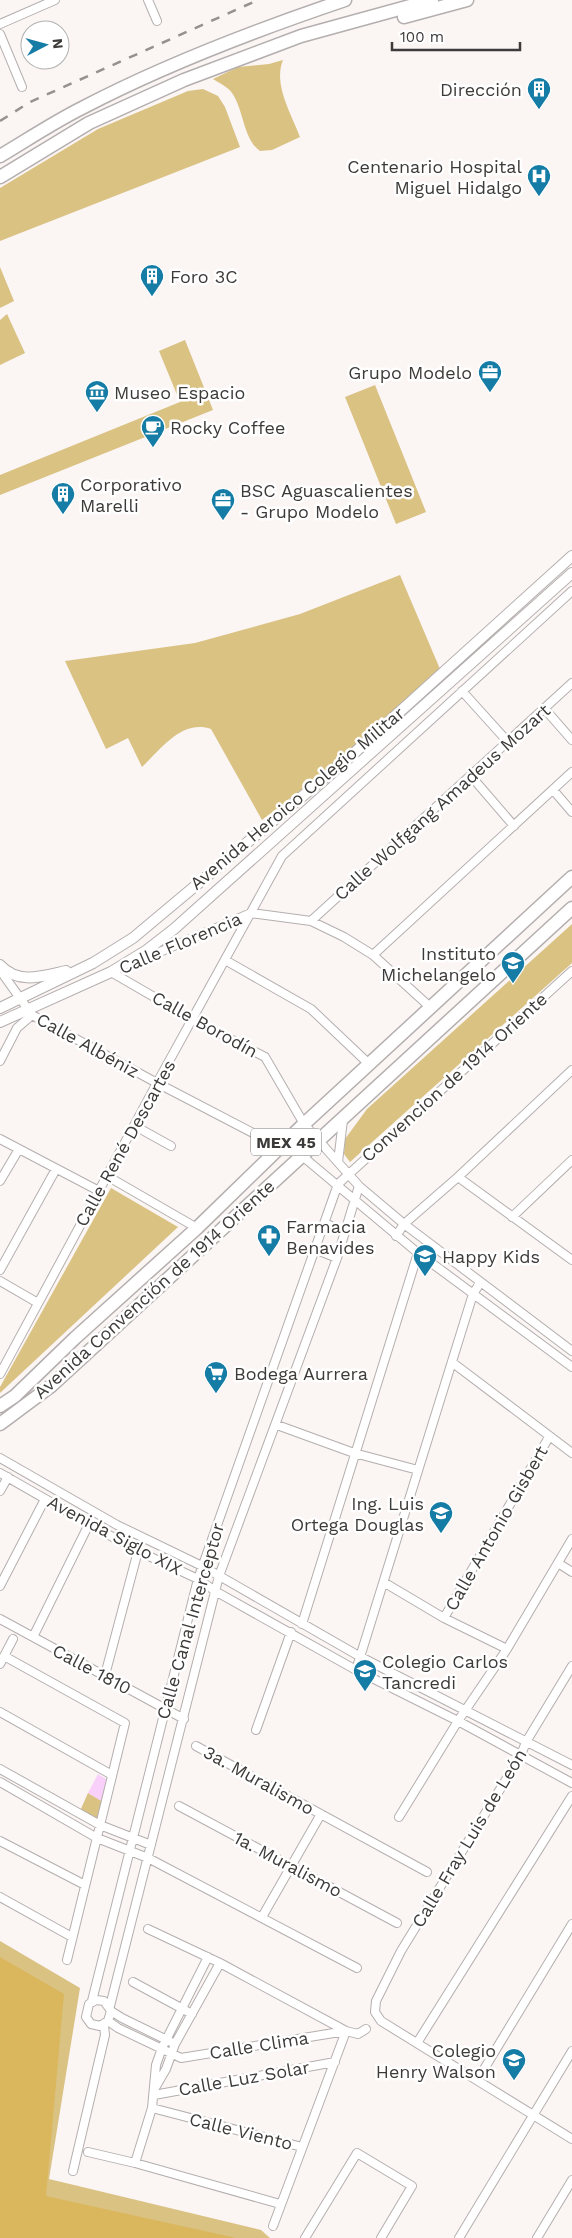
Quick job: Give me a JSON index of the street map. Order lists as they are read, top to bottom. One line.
{"streets":{"main road":["MEX 45","Avenida Convención de 1914 Oriente"],"street":["Avenida Heroico Colegio Militar","Calle Wolfgang Amadeus Mozart","Calle Florencia","Calle Borodín","Calle Albéniz","Convencion de 1914 Oriente","Calle René Descartes","Calle Antonio Gisbert","Avenida Siglo XIX","Calle Canal Interceptor","Calle 1810","3a. Muralismo","Calle Fray Luis de León","1a. Muralismo","Calle Clima","Calle Luz Solar","Calle Viento"]},"crossings":[["Avenida Heroico Colegio Militar","Calle Florencia"],["Avenida Heroico Colegio Militar","Calle Borodín"],["Avenida Heroico Colegio Militar","Calle Albéniz"],["Avenida Heroico Colegio Militar","Calle René Descartes"],["Calle Wolfgang Amadeus Mozart","Calle Florencia"],["Calle Florencia","Calle Borodín"],["Calle Florencia","Calle René Descartes"],["Calle Florencia","Avenida Convención de 1914 Oriente"],["Calle Borodín","Convencion de 1914 Oriente"],["Calle Borodín","Calle René Descartes"],["Calle Borodín","Avenida Convención de 1914 Oriente"],["Calle Borodín","Calle Canal Interceptor"],["Calle Albéniz","Convencion de 1914 Oriente"],["Calle Albéniz","Calle René Descartes"],["Calle Albéniz","Avenida Convención de 1914 Oriente"],["Calle Albéniz","Calle Canal Interceptor"],["Convencion de 1914 Oriente","Calle Canal Interceptor"],["Avenida Siglo XIX","Calle Canal Interceptor"],["Avenida Siglo XIX","Calle Fray Luis de León"],["Calle Canal Interceptor","Calle 1810"]],"places":{"building":["Dirección","Foro 3C","Corporativo Marelli"],"hospital":["Centenario Hospital Miguel Hidalgo"],"office":["Grupo Modelo","BSC Aguascalientes - Grupo Modelo"],"museum":["Museo Espacio"],"cafe":["Rocky Coffee"],"school or university":["Instituto Michelangelo","Happy Kids","Ing. Luis Ortega Douglas","Colegio Carlos Tancredi","Colegio Henry Walson"],"pharmacy":["Farmacia Benavides"],"supermarket":["Bodega Aurrera"]},"scale_bar":"100 m","north":"right"}
